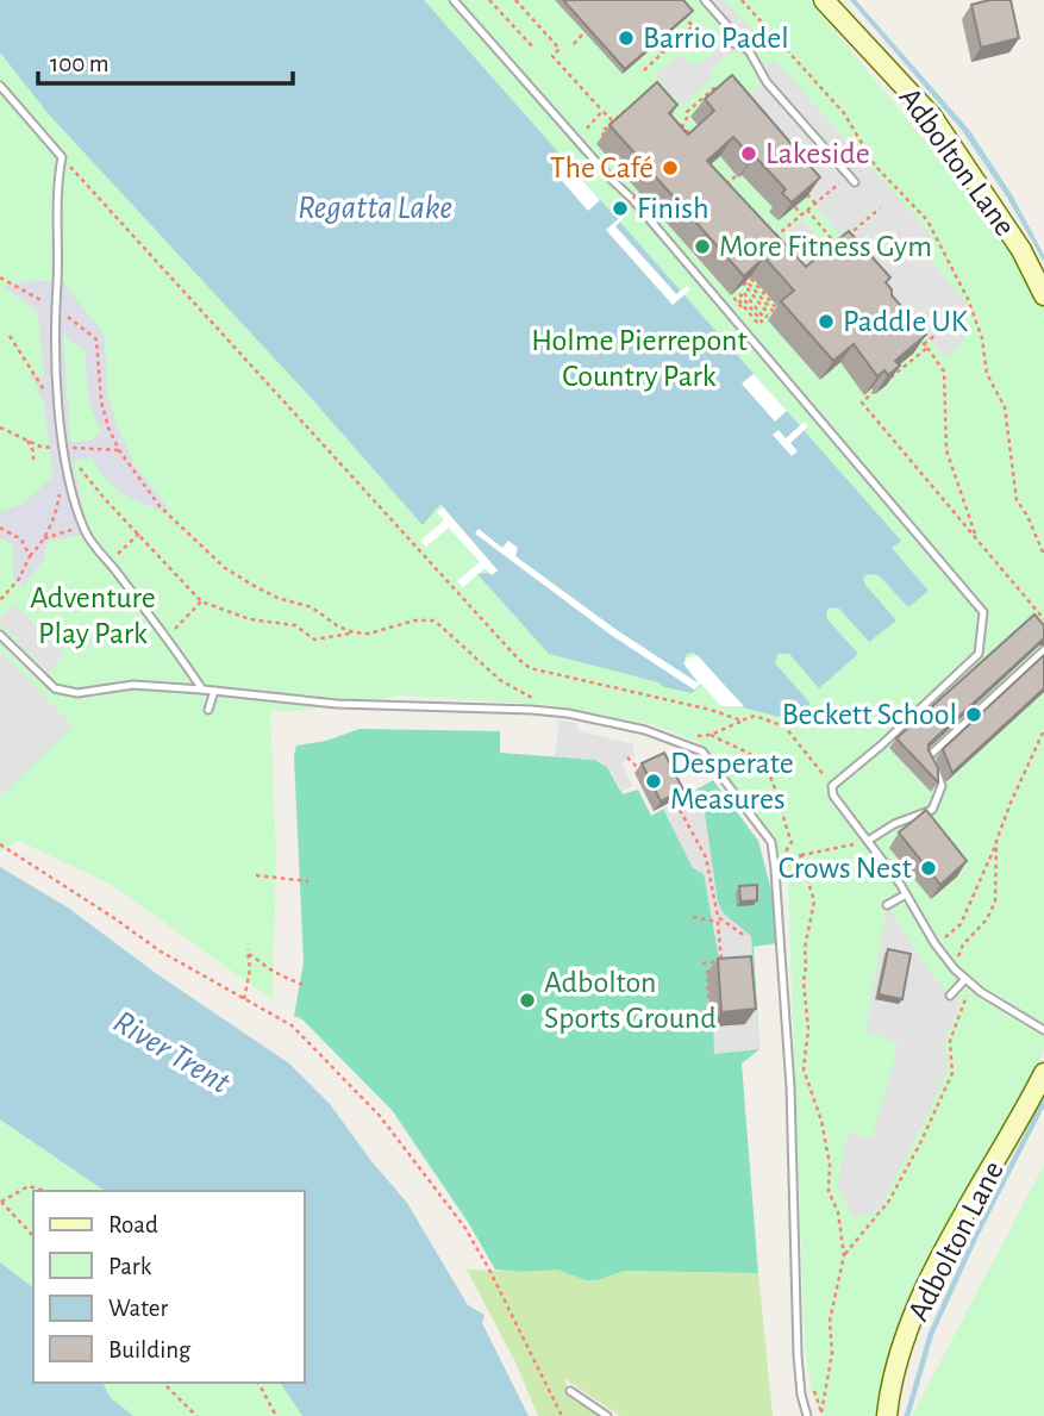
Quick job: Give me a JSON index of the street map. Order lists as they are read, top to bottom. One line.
{"streets":{"street":["Adbolton Lane"]},"water":["Regatta Lake","River Trent"],"parks":["Holme Pierrepont Country Park","Adventure Play Park"],"places":["Barrio Padel","Lakeside","The Café","Finish","More Fitness Gym","Paddle UK","Beckett School","Desperate Measures","Crows Nest","Adbolton Sports Ground"],"legend":["Road","Park","Water","Building"],"scale_bar":"100 m"}
